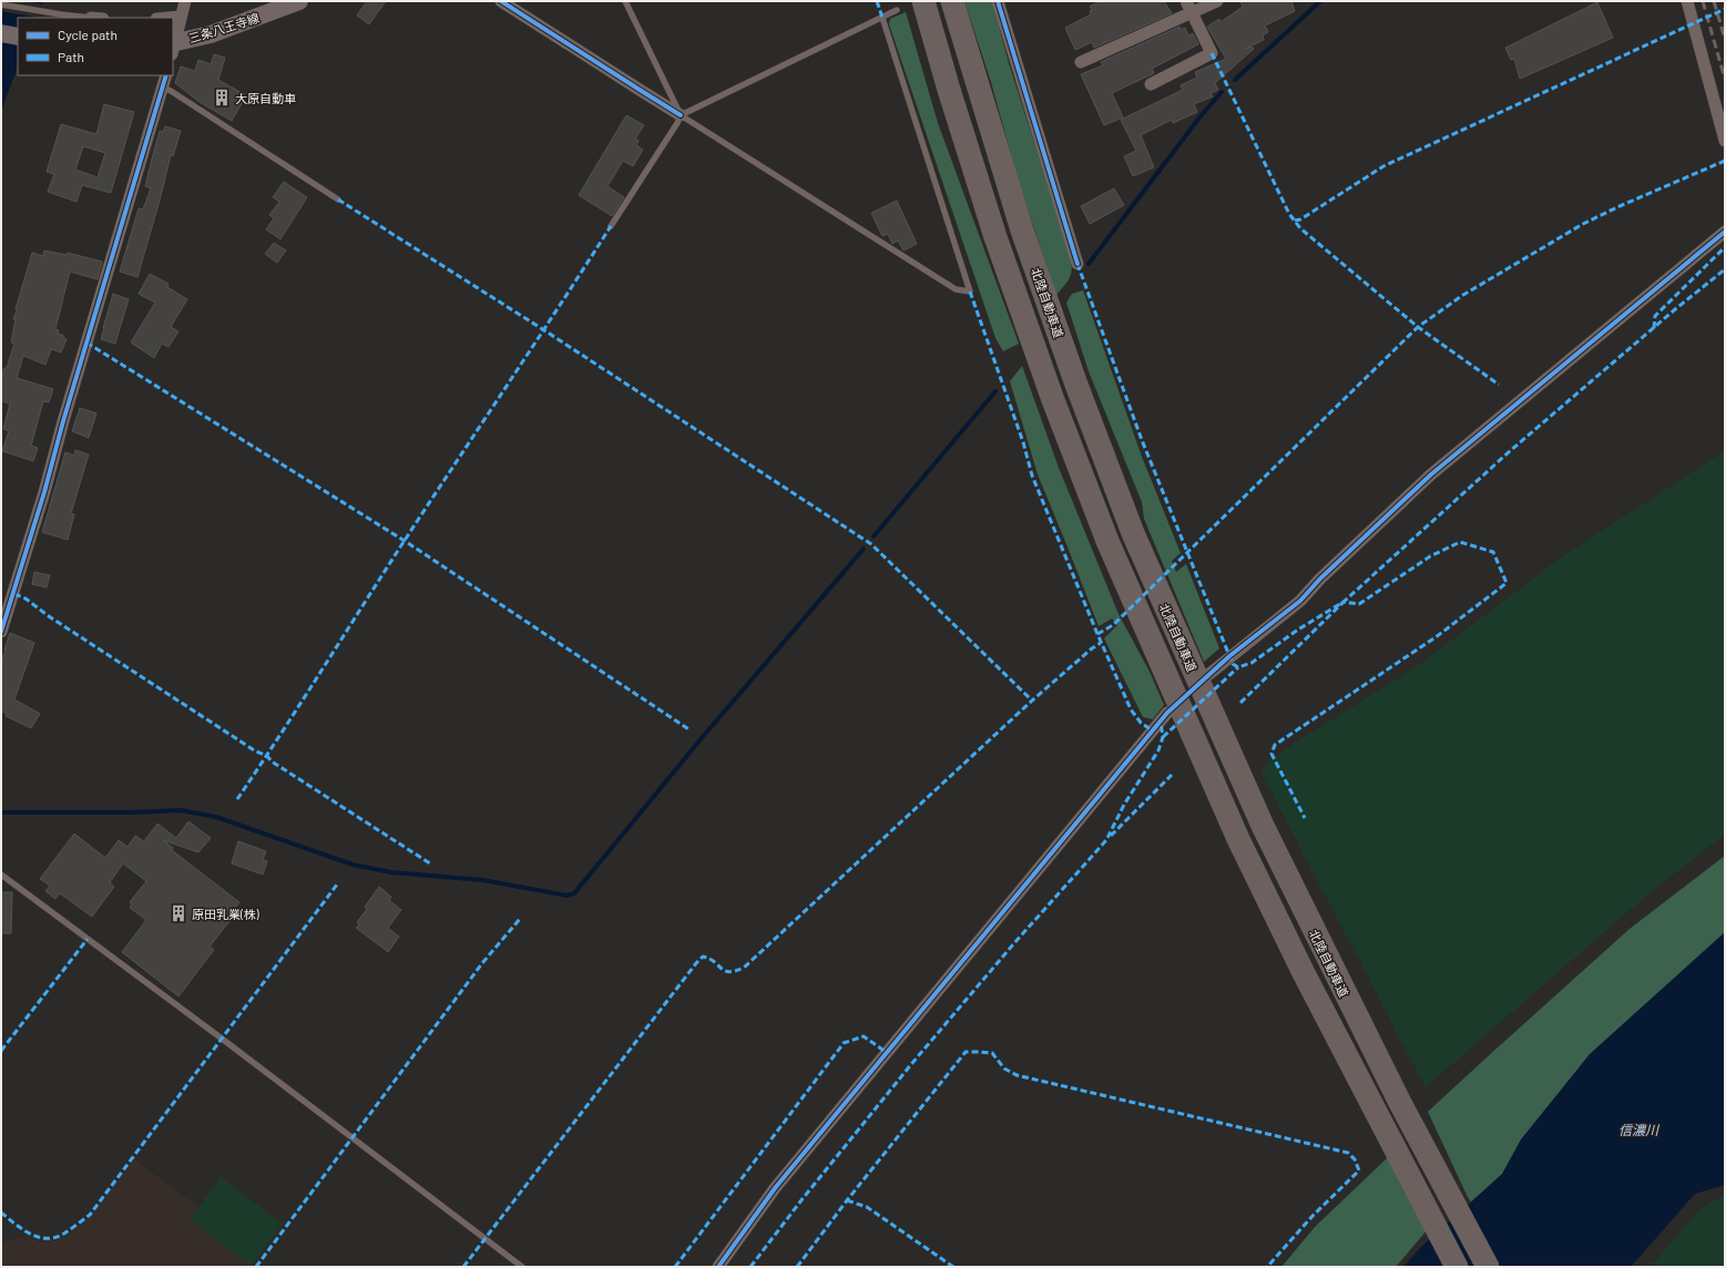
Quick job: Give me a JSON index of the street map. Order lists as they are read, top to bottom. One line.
{"streets":{"highway":["北陸自動車道"],"main road":["三条八王寺線"]},"water":["信濃川"],"places":{"building":["大原自動車","原田乳業(株)"]},"legend":["Cycle path","Path"]}
